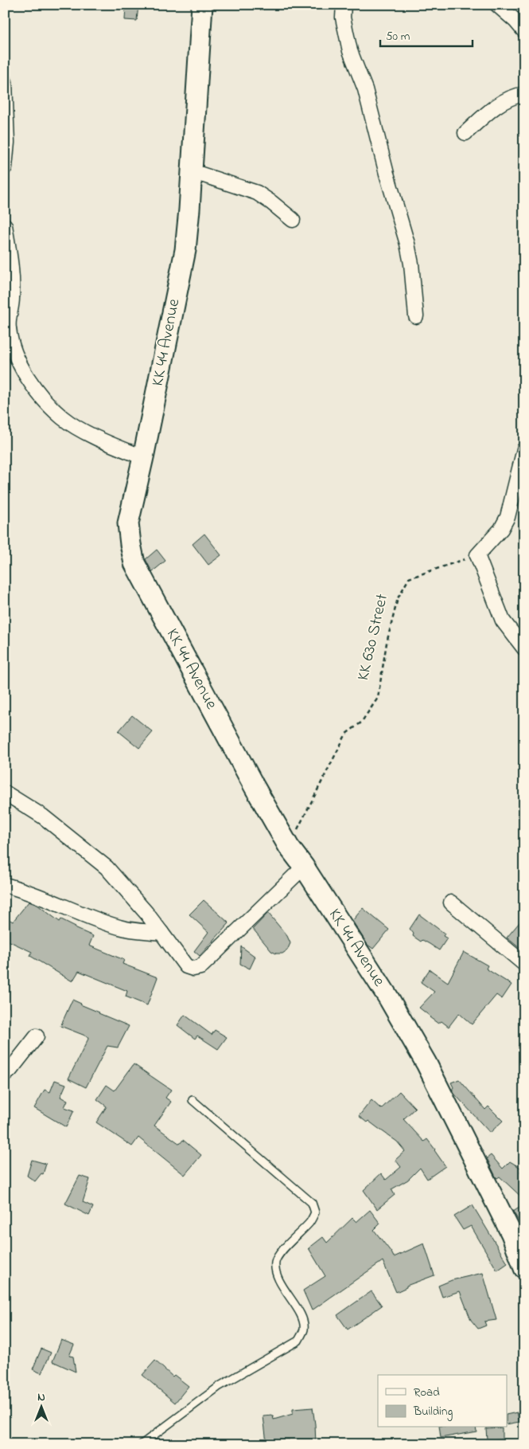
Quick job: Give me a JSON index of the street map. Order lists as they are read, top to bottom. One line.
{"streets":{"main road":["KK 44 Avenue"],"path":["KK 630 Street"]},"crossings":[["KK 44 Avenue","KK 630 Street"]],"legend":["Road","Building"],"scale_bar":"50 m","north":"top"}
